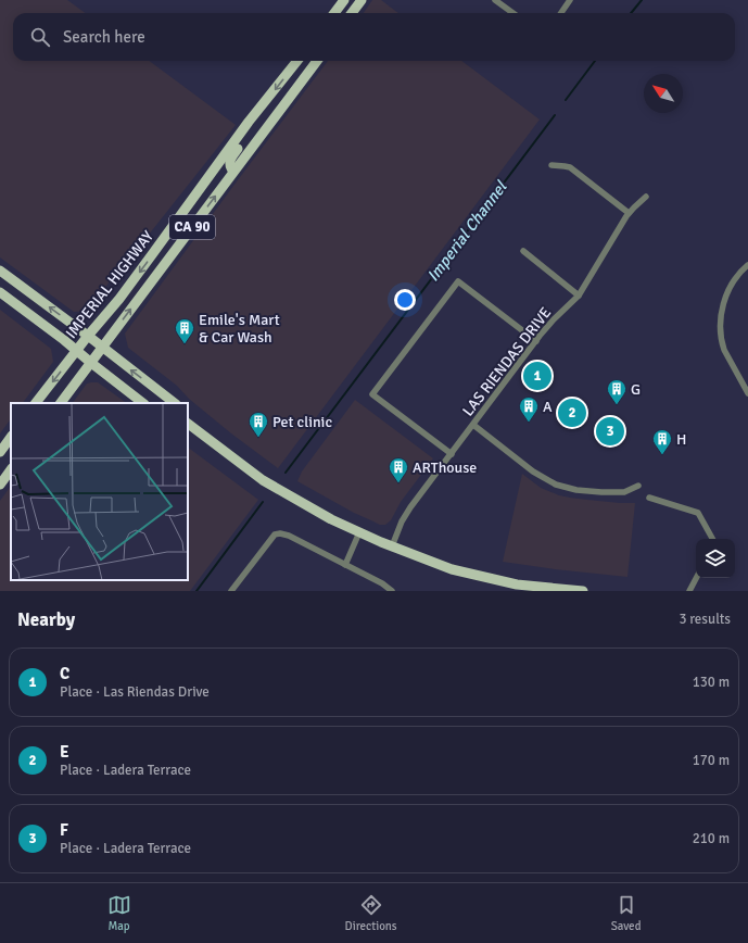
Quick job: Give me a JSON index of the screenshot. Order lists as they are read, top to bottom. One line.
{"streets":{"main road":["CA 90","IMPERIAL HIGHWAY"],"street":["LAS RIENDAS DRIVE"]},"water":["Imperial Channel"],"places":{"building":["Emile's Mart & Car Wash","G","A","Pet clinic","H","ARThouse"]},"north":"top left","page":{"search":"Search here","pins":["1","2","3"],"heading":["Nearby","3 results"],"list":[{"mark":"1","name":"C","note":"Place · Las Riendas Drive","value":"130 m"},{"mark":"2","name":"E","note":"Place · Ladera Terrace","value":"170 m"},{"mark":"3","name":"F","note":"Place · Ladera Terrace","value":"210 m"}],"nav":["Map","Directions","Saved"]}}
